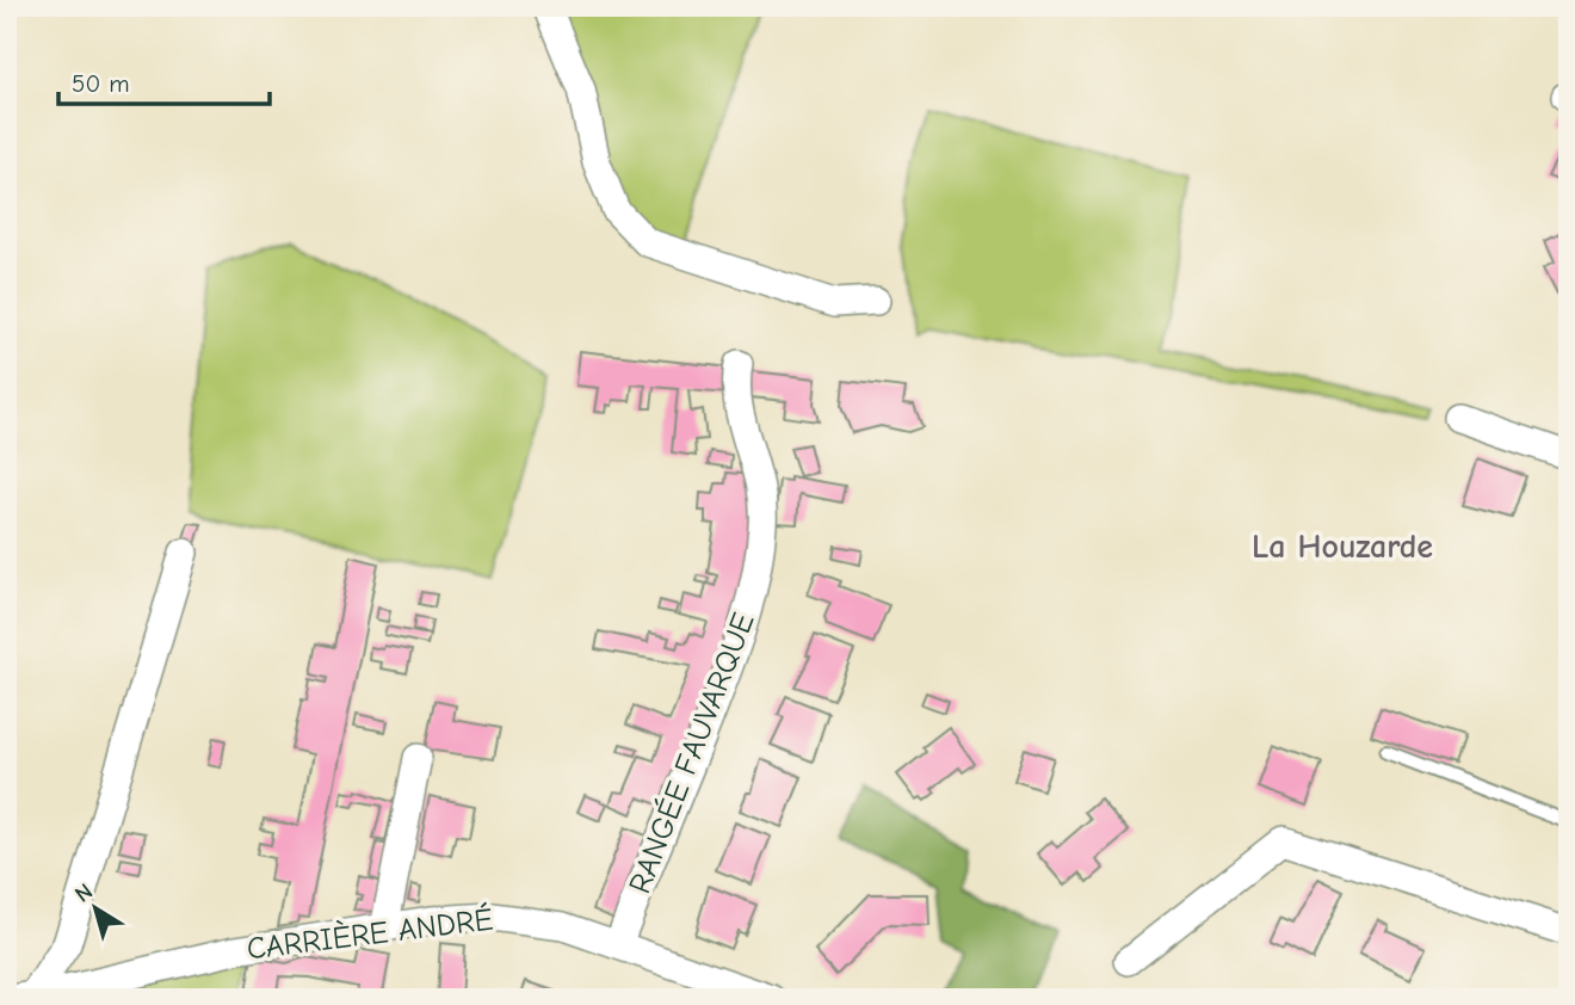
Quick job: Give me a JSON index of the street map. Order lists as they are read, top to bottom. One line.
{"streets":{"street":["RANGÉE FAUVARQUE","CARRIÈRE ANDRÉ"]},"crossings":[["RANGÉE FAUVARQUE","CARRIÈRE ANDRÉ"]],"districts":["La Houzarde"],"scale_bar":"50 m","north":"top left"}
